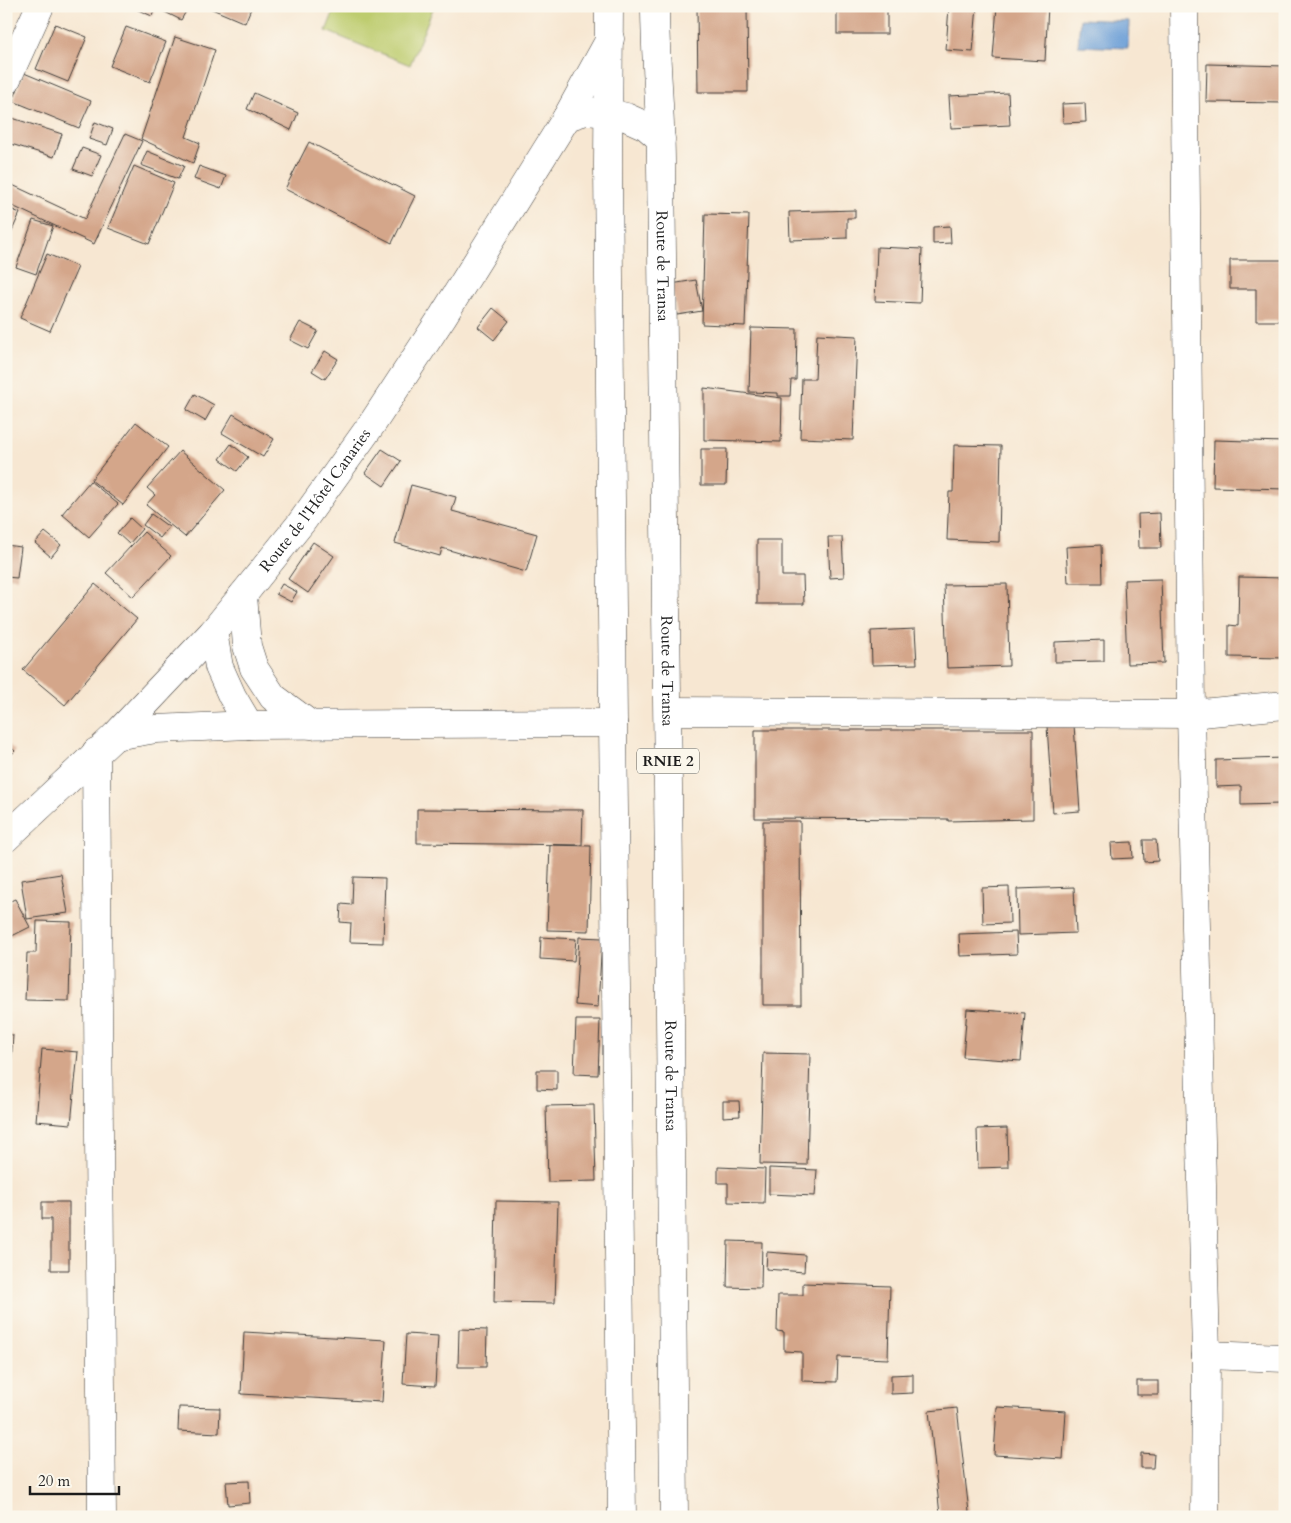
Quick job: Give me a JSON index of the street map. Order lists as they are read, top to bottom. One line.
{"streets":{"street":["Route de Transa","Route de l'Hôtel Canaries","RNIE 2"]},"crossings":[["Route de l'Hôtel Canaries","RNIE 2"]],"scale_bar":"20 m"}
